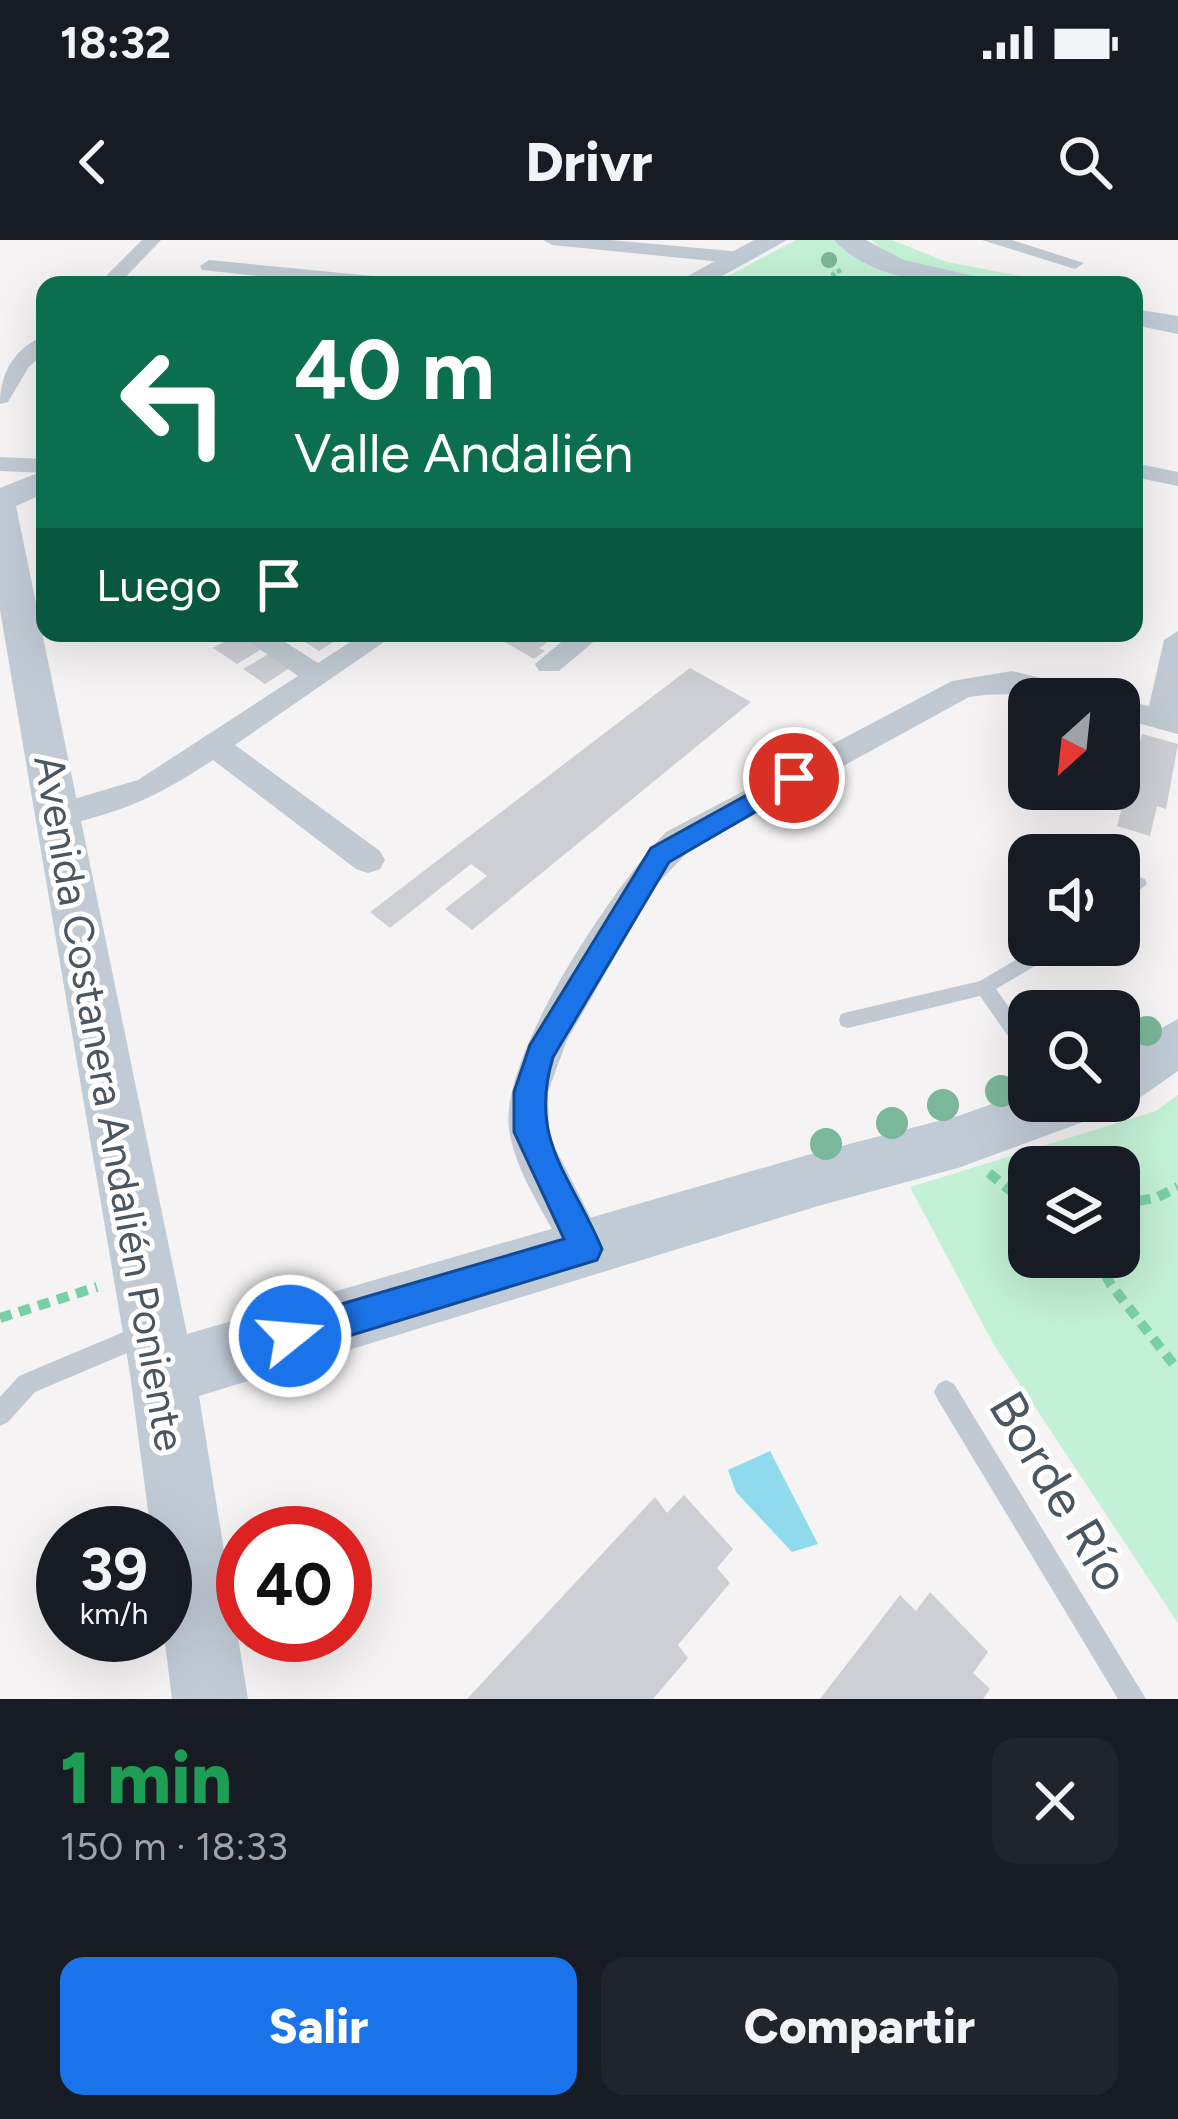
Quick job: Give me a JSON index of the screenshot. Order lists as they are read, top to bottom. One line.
{"streets":{"street":["Avenida Costanera Andalién Poniente"],"lane":["Borde Río"]},"north":"bottom left","page":{"status":"18:32","header":"Drivr","turn":["40 m","Valle Andalién"],"then":"Luego","speed":"39 km/h","limit":"40","heading":["1 min","150 m · 18:33"],"buttons":["Salir","Compartir"]}}
